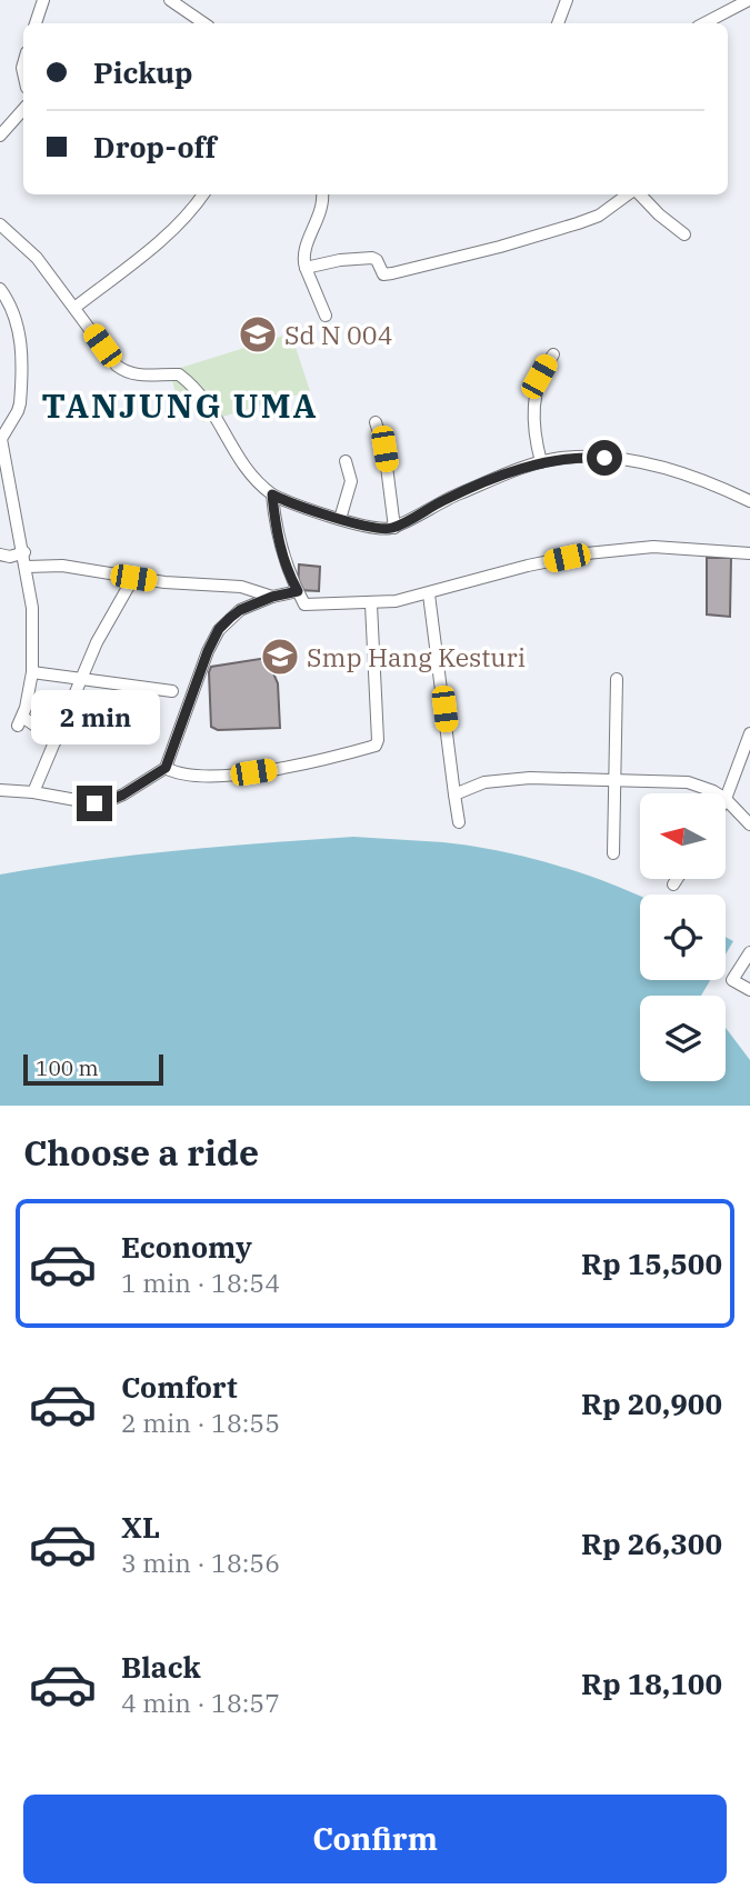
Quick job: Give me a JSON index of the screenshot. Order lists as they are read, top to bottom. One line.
{"districts":["TANJUNG UMA"],"places":{"school or university":["Sd N 004","Smp Hang Kesturi"]},"scale_bar":"100 m","north":"left","page":{"banner":["Pickup","Drop-off"],"bubble":"2 min","scale":"100 m","heading":"Choose a ride","list":[{"name":"Economy","note":"1 min · 18:54","value":"Rp 15,500"},{"name":"Comfort","note":"2 min · 18:55","value":"Rp 20,900"},{"name":"XL","note":"3 min · 18:56","value":"Rp 26,300"},{"name":"Black","note":"4 min · 18:57","value":"Rp 18,100"}],"buttons":"Confirm"}}
